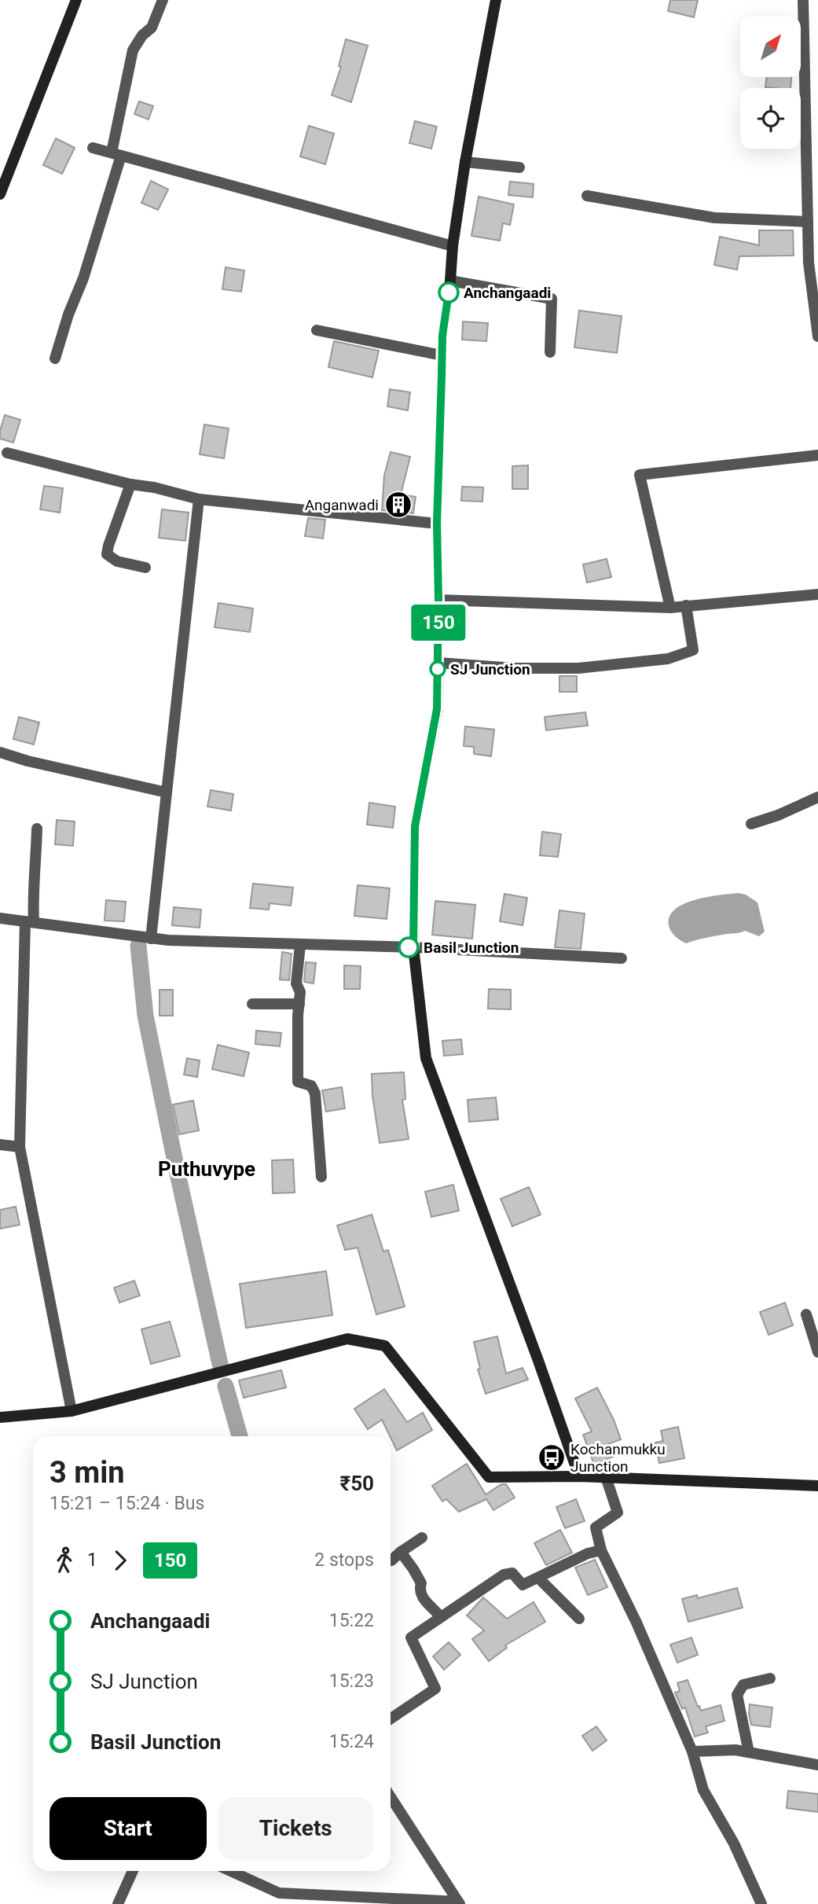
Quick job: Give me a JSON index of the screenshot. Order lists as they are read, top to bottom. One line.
{"districts":["Puthuvype"],"places":{"other":["Anchangaadi","SJ Junction","Basil Junction"],"building":["Anganwadi"],"bus stop":["Kochanmukku Junction"]},"lines":["bus line 150"],"north":"top right","page":{"on_map":"150","heading":["3 min","15:21 – 15:24 · Bus","₹50"],"legs":["1","150","2 stops"],"list":[{"name":"Anchangaadi","value":"15:22"},{"name":"SJ Junction","value":"15:23"},{"name":"Basil Junction","value":"15:24"}],"buttons":["Start","Tickets"]}}
